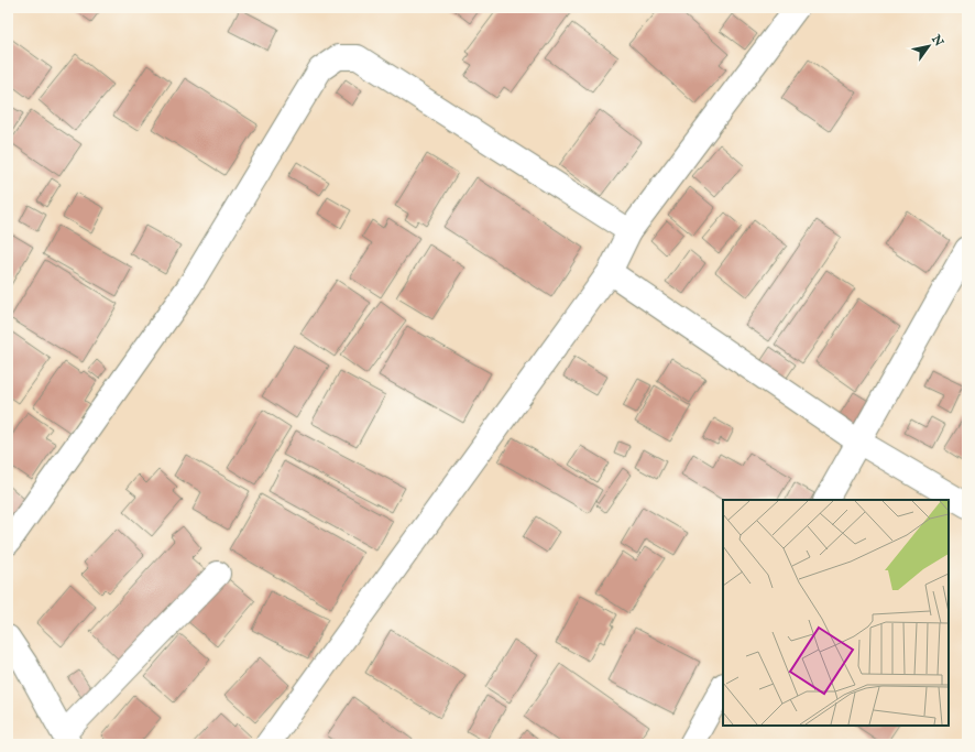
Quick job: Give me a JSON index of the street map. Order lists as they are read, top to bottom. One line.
{"north":"top right"}
